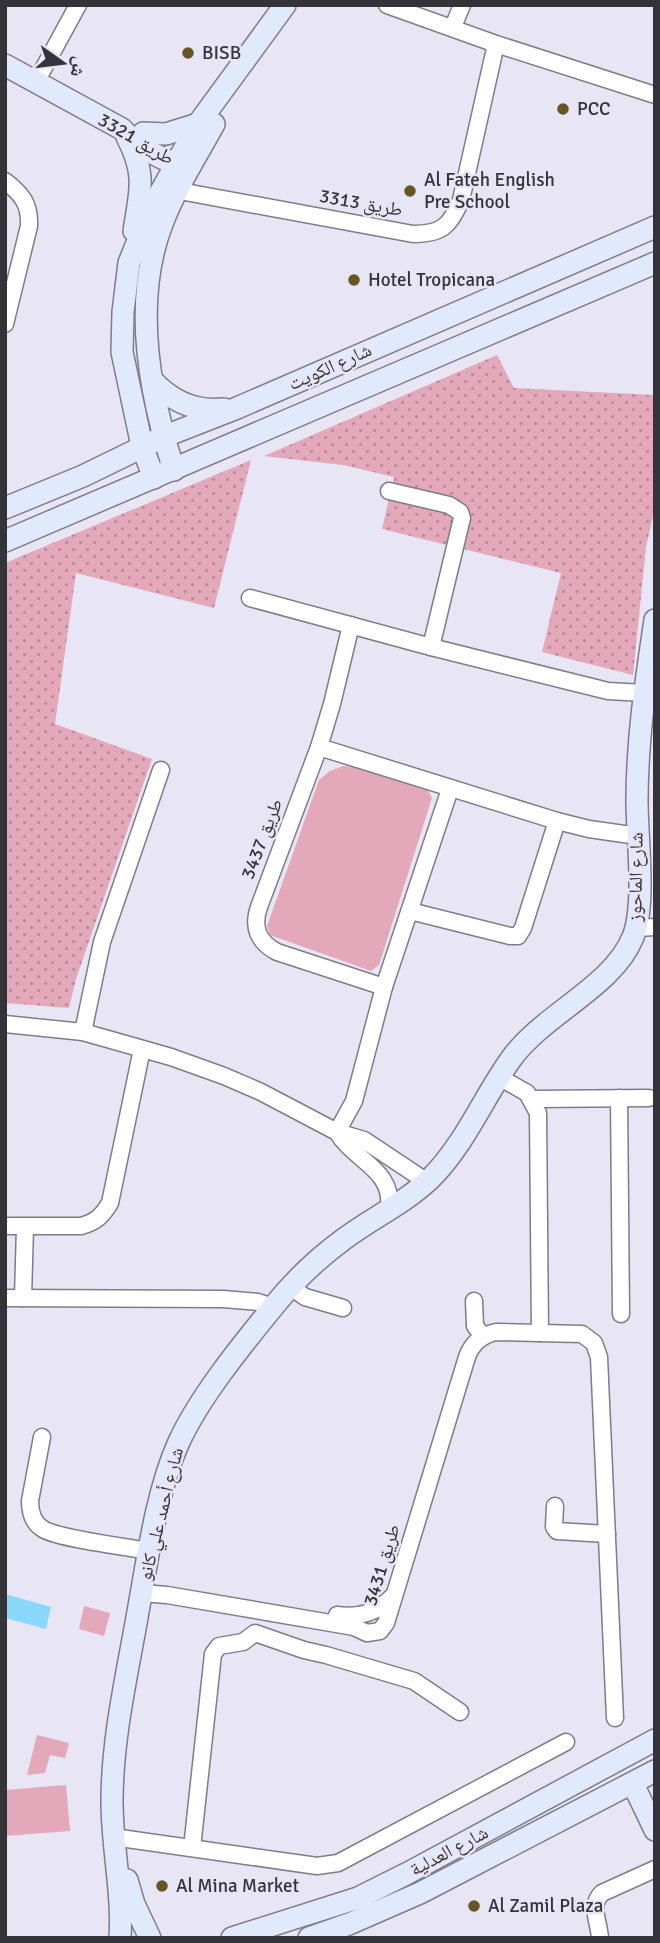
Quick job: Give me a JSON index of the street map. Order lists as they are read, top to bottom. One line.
{"streets":{"street":["طريق 3321","طريق 3313","شارع الكويت","طريق 3437","شارع الماحوز","شارع أحمد علي كانو","طريق 3431","شارع العدلية"]},"crossings":[["شارع الماحوز","شارع أحمد علي كانو"],["شارع أحمد علي كانو","طريق 3431"]],"places":["BISB","PCC","Al Fateh English Pre School","Hotel Tropicana","Al Mina Market","Al Zamil Plaza"],"north":"right"}
